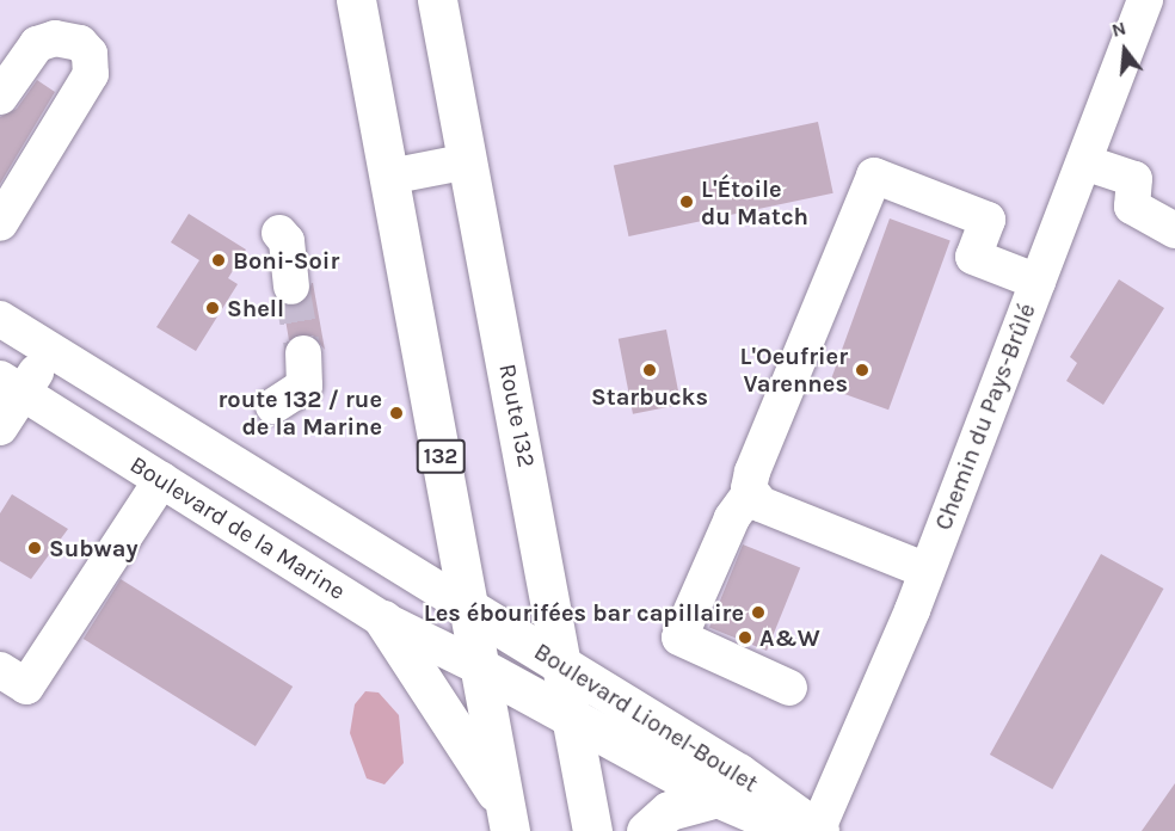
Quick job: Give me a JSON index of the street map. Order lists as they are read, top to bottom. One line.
{"streets":{"main road":["Route 132","132","Boulevard Lionel-Boulet"],"street":["Chemin du Pays-Brûlé","Boulevard de la Marine"]},"crossings":[["Route 132","Boulevard Lionel-Boulet"],["Chemin du Pays-Brûlé","Boulevard Lionel-Boulet"],["132","Boulevard de la Marine"],["132","Boulevard Lionel-Boulet"],["Boulevard de la Marine","Boulevard Lionel-Boulet"]],"places":["L'Étoile du Match","Boni-Soir","Shell","Starbucks","L'Oeufrier Varennes","route 132 / rue de la Marine","Subway","Les ébourifées bar capillaire","A&W"],"north":"top"}
